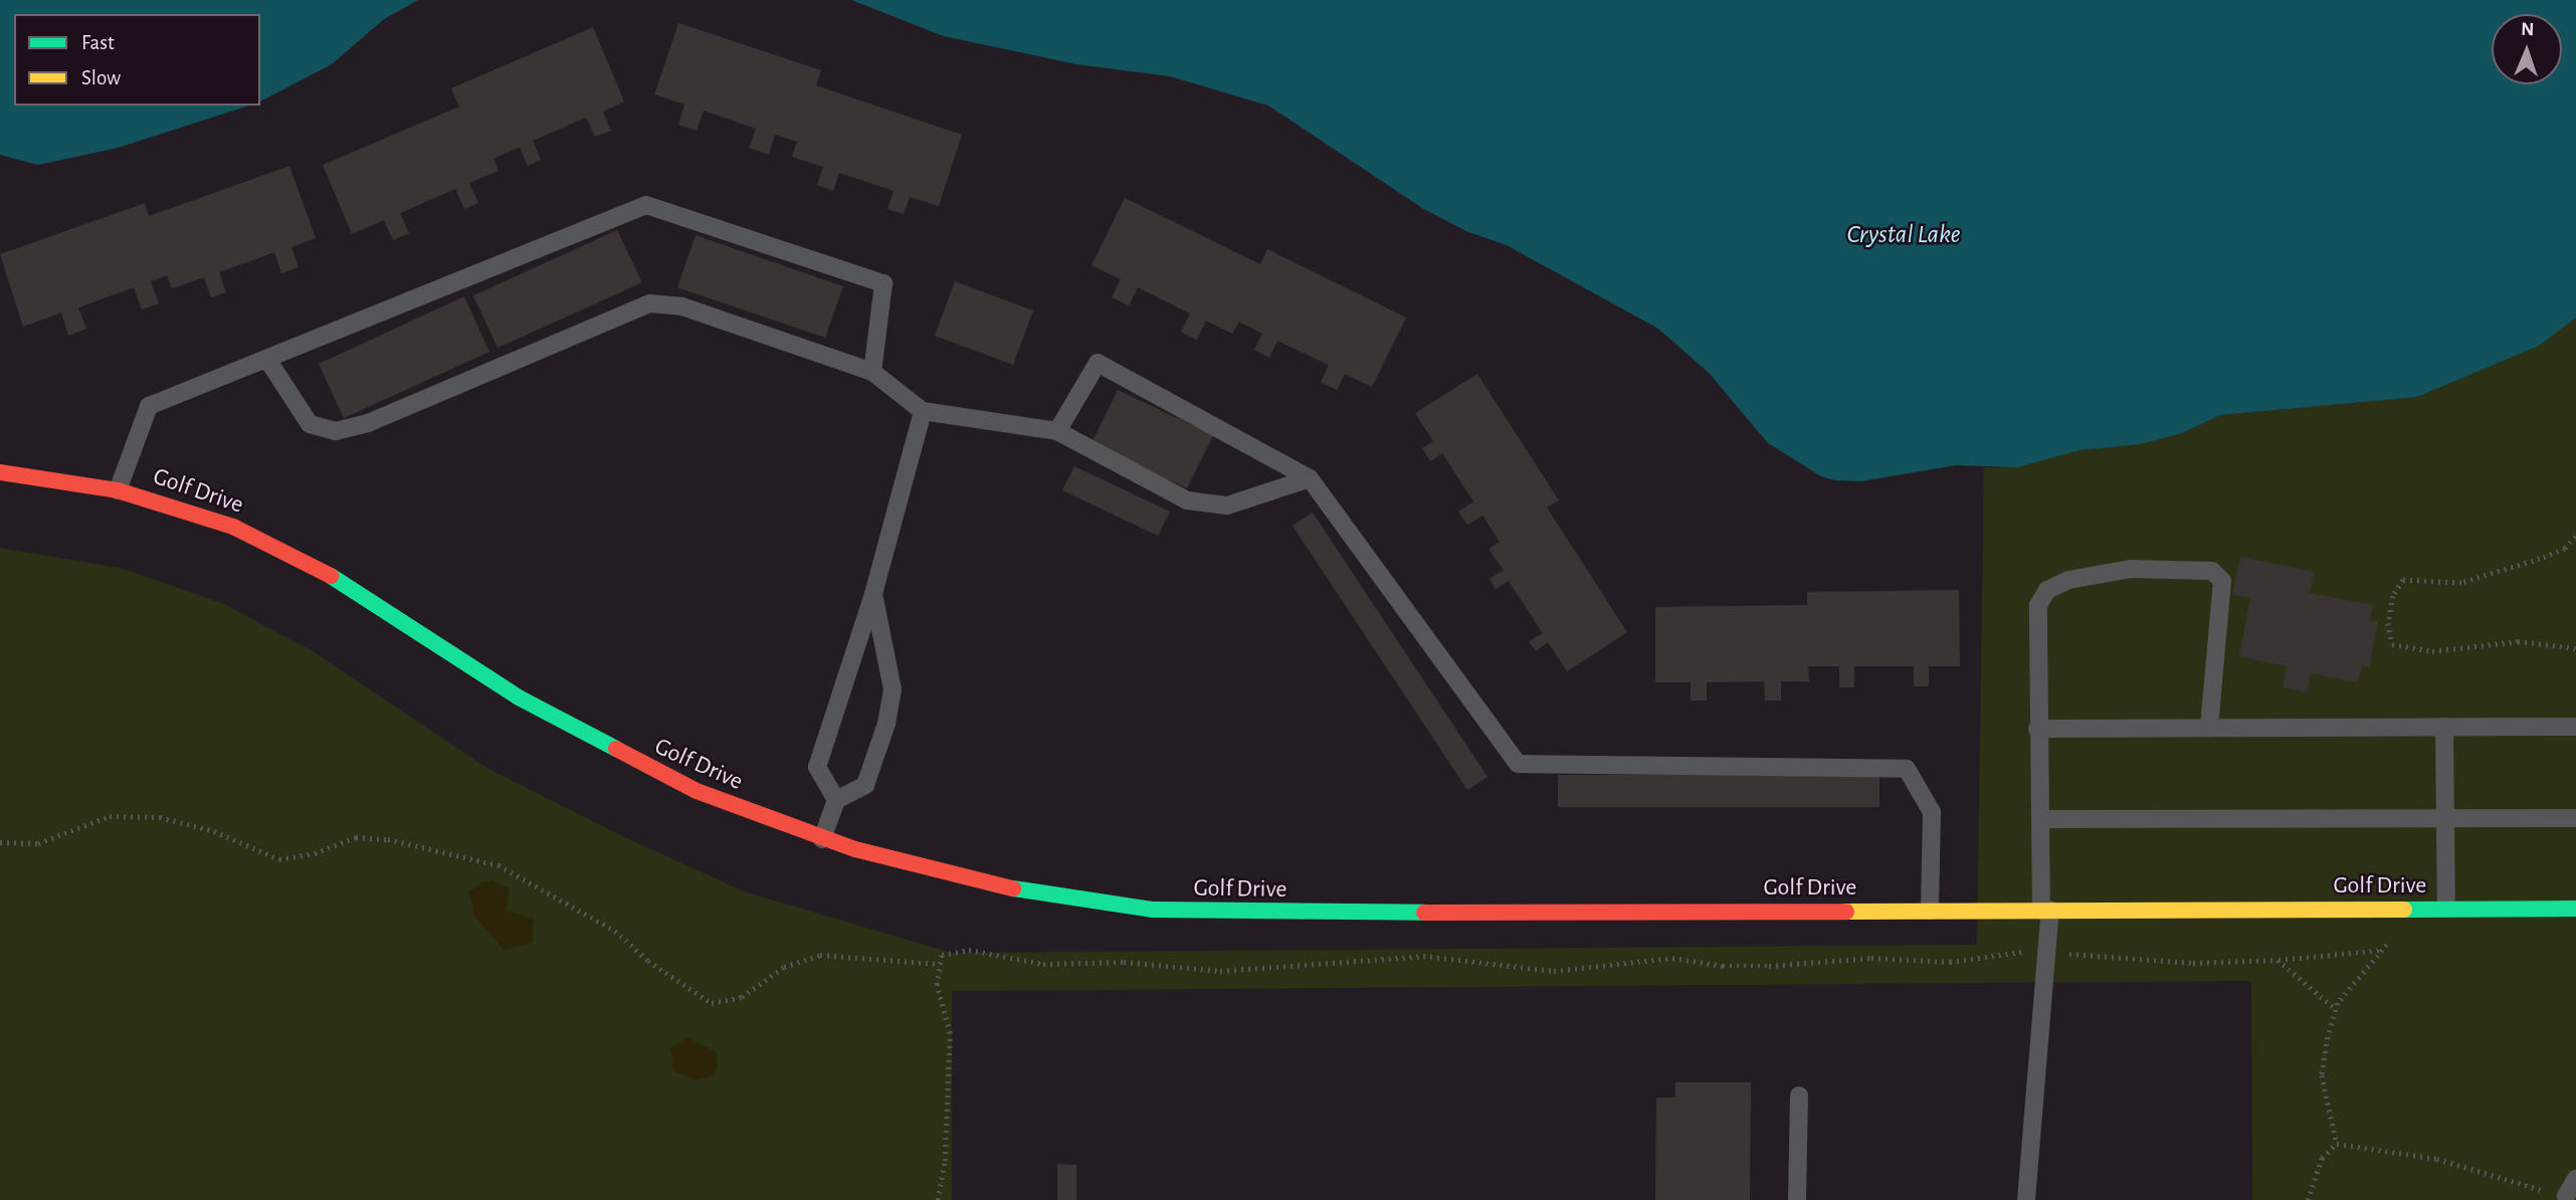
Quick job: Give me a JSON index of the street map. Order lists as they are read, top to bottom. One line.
{"streets":{"street":["Golf Drive"]},"water":["Crystal Lake"],"legend":["Fast","Slow"],"north":"top"}
